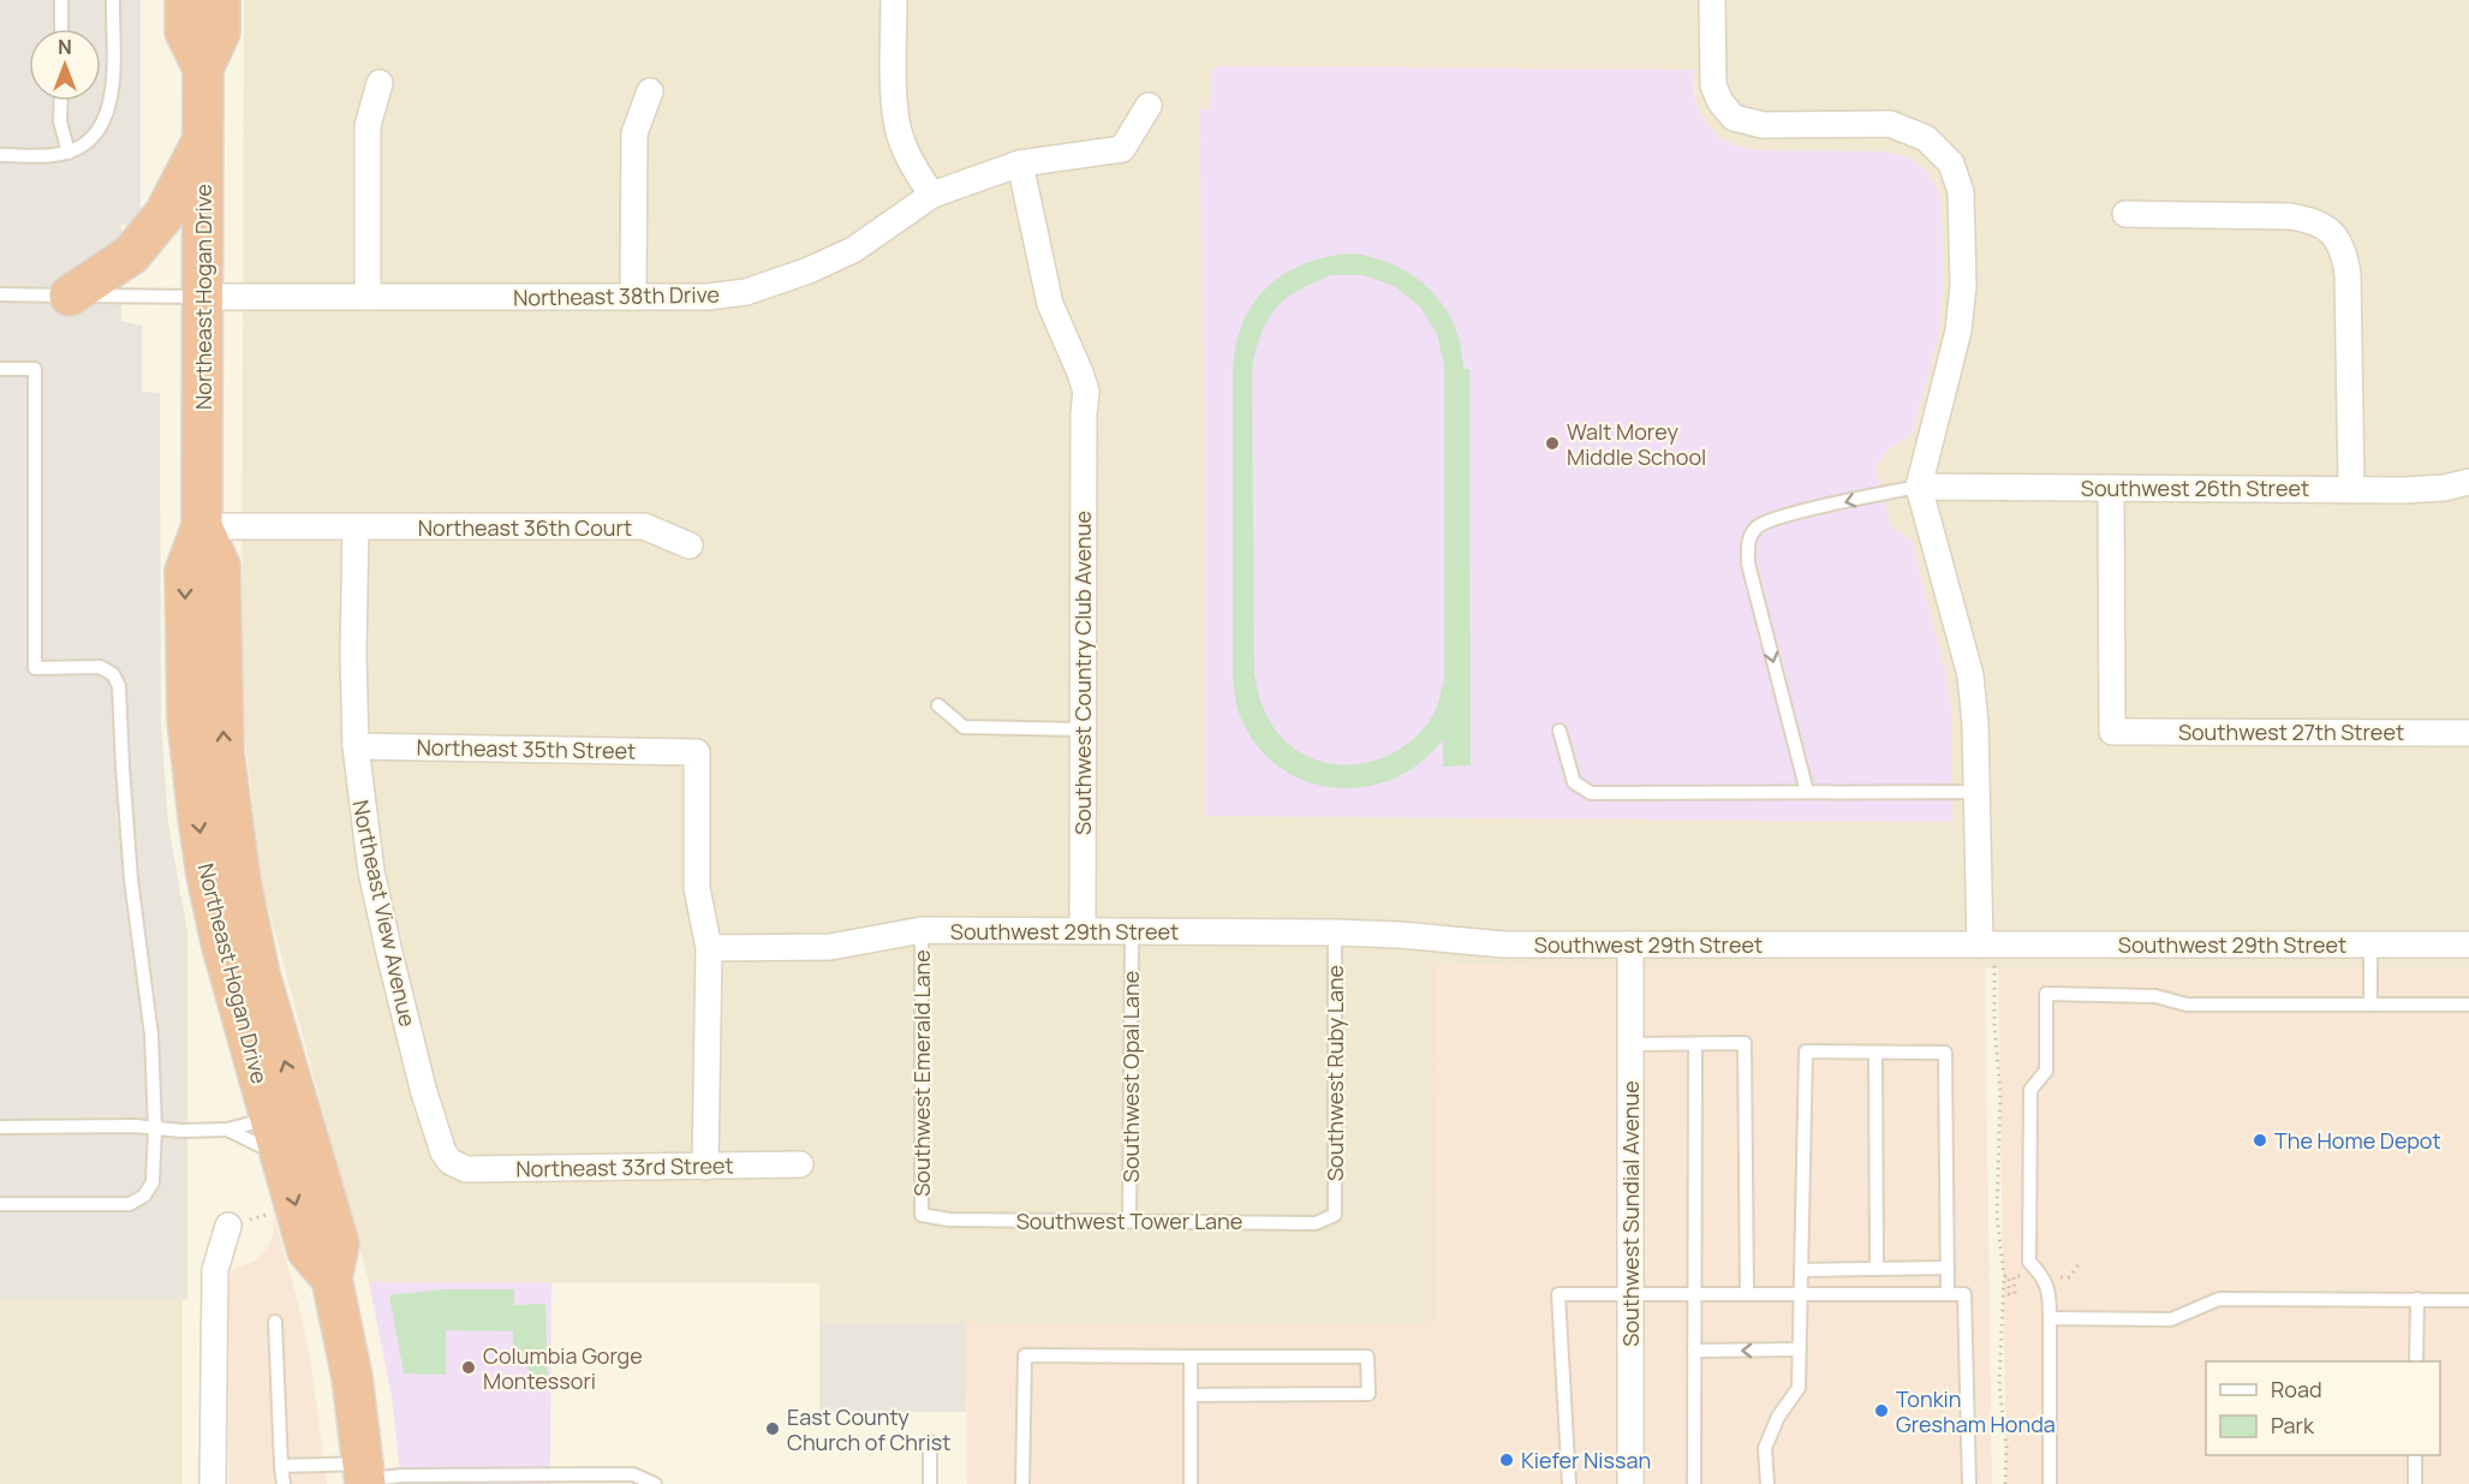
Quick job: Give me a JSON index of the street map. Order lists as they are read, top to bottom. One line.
{"streets":{"highway":["Northeast Hogan Drive"],"street":["Northeast 38th Drive","Southwest 26th Street","Northeast 36th Court","Southwest Country Club Avenue","Southwest 27th Street","Northeast 35th Street","Northeast View Avenue","Southwest 29th Street","Northeast 33rd Street","Southwest Sundial Avenue"],"lane":["Southwest Emerald Lane","Southwest Ruby Lane","Southwest Opal Lane","Southwest Tower Lane"]},"crossings":[["Northeast 38th Drive","Northeast Hogan Drive"],["Northeast 38th Drive","Southwest Country Club Avenue"],["Northeast Hogan Drive","Northeast 36th Court"],["Southwest 26th Street","Southwest 27th Street"],["Northeast 36th Court","Northeast View Avenue"],["Southwest Country Club Avenue","Southwest 29th Street"],["Northeast 35th Street","Northeast View Avenue"],["Northeast 35th Street","Southwest 29th Street"],["Northeast View Avenue","Northeast 33rd Street"],["Southwest 29th Street","Southwest Emerald Lane"],["Southwest 29th Street","Southwest Ruby Lane"],["Southwest 29th Street","Southwest Opal Lane"],["Southwest 29th Street","Southwest Sundial Avenue"],["Southwest Emerald Lane","Southwest Tower Lane"],["Southwest Ruby Lane","Southwest Tower Lane"],["Southwest Opal Lane","Southwest Tower Lane"]],"places":["Walt Morey Middle School","The Home Depot","Columbia Gorge Montessori","Tonkin Gresham Honda","East County Church of Christ","Kiefer Nissan"],"legend":["Road","Park"],"north":"top"}
